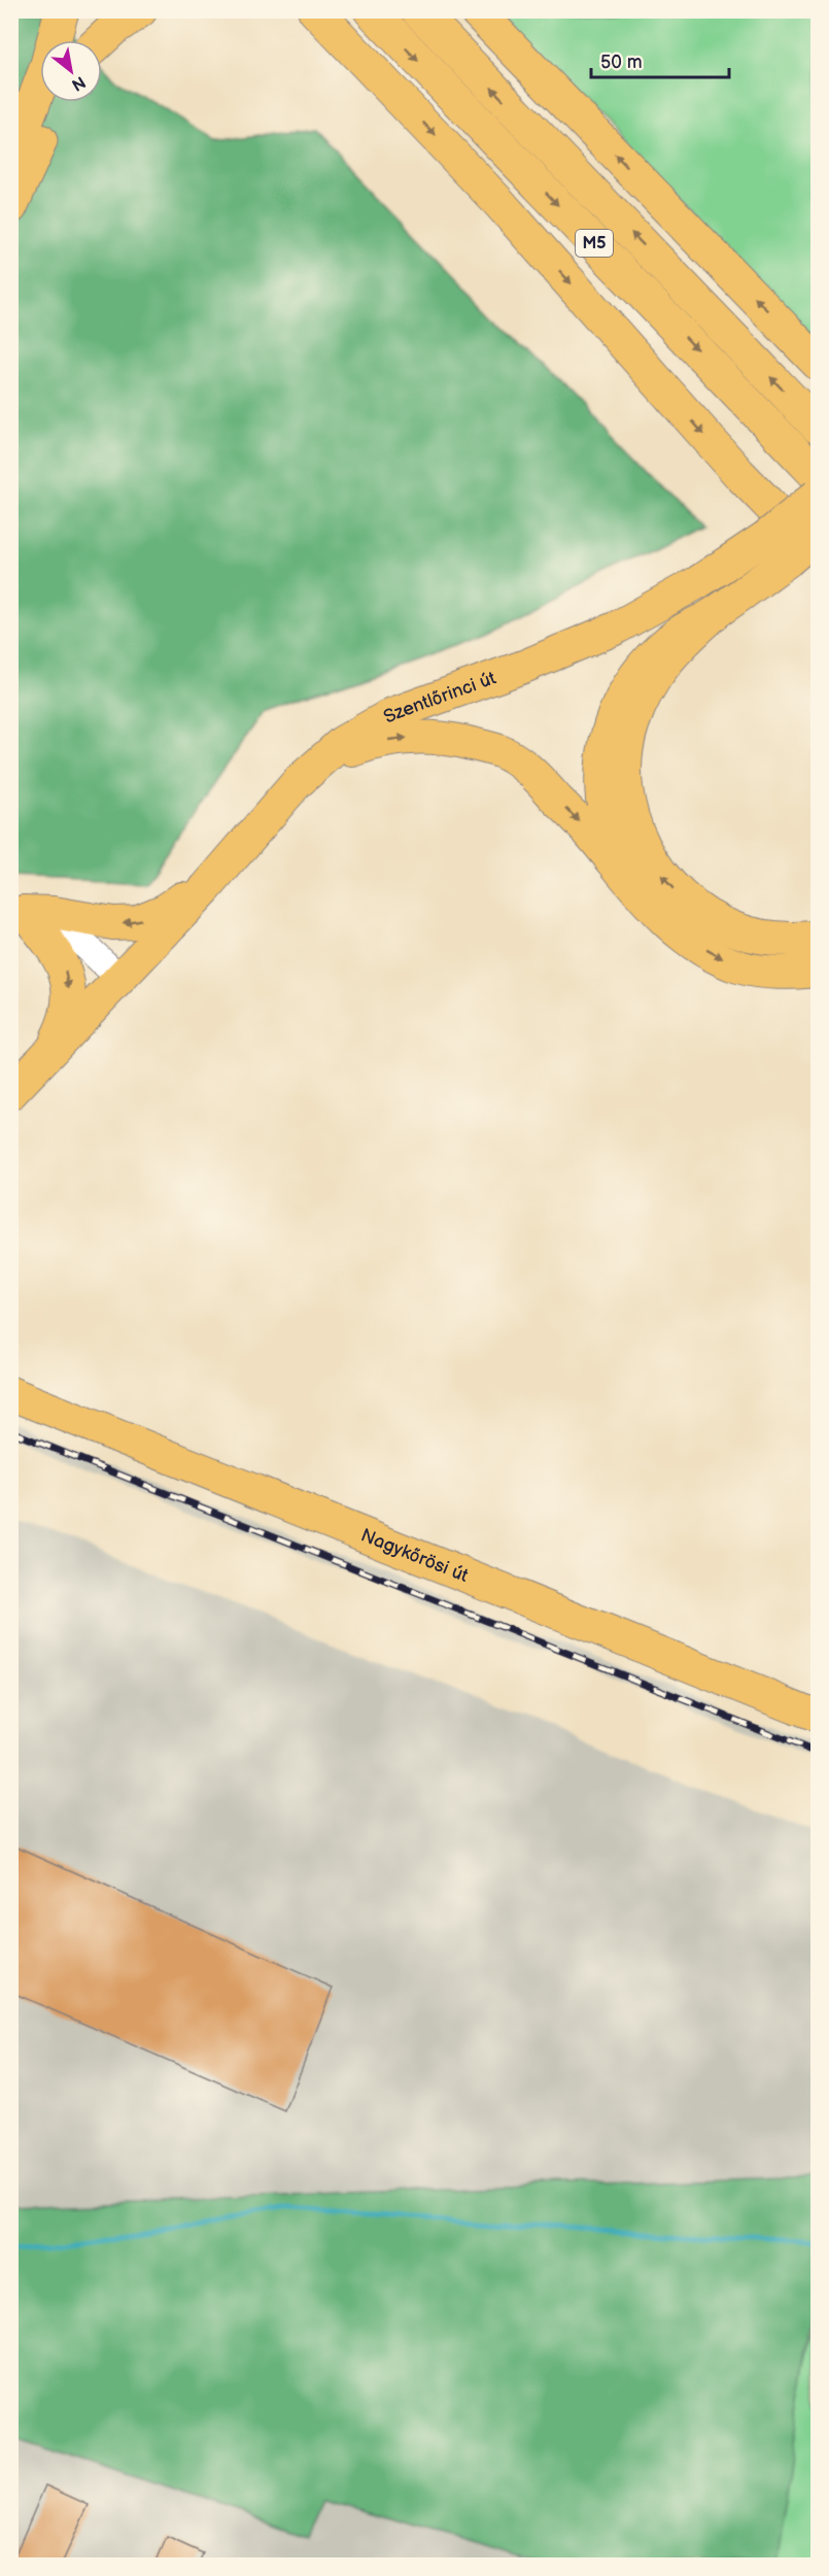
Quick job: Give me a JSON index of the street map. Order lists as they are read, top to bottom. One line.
{"streets":{"highway":["M5"],"main road":["Szentlőrinci út","Nagykőrösi út"]},"scale_bar":"50 m","north":"bottom right"}
